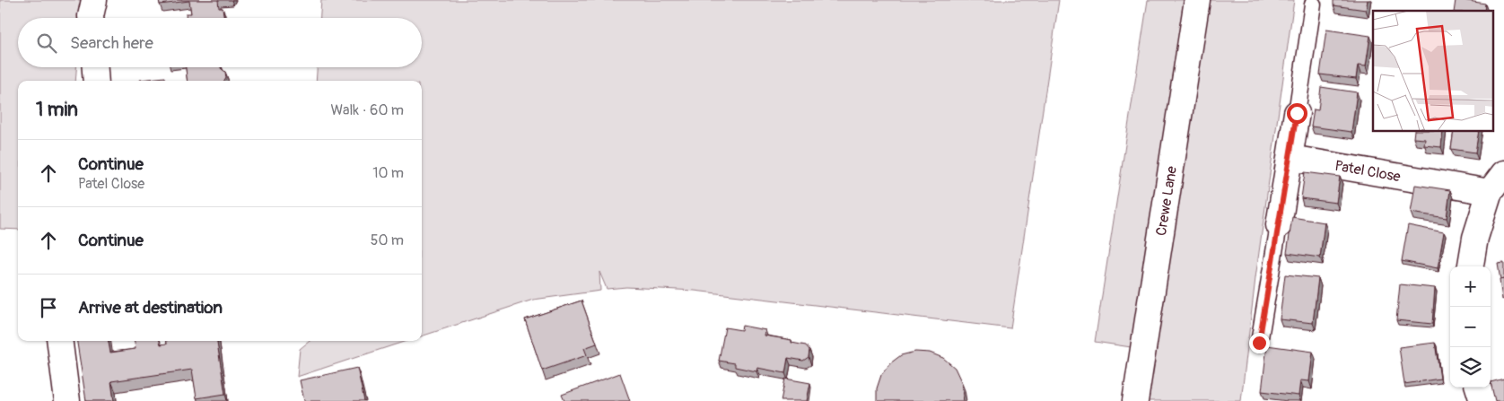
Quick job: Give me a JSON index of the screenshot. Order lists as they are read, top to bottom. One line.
{"streets":{"street":["Patel Close","Crewe Lane"]},"page":{"search":"Search here","heading":["1 min","Walk · 60 m"],"list":[["Continue","Patel Close","10 m"],["Continue","50 m"],"Arrive at destination"],"map_buttons":["+","−"]}}
